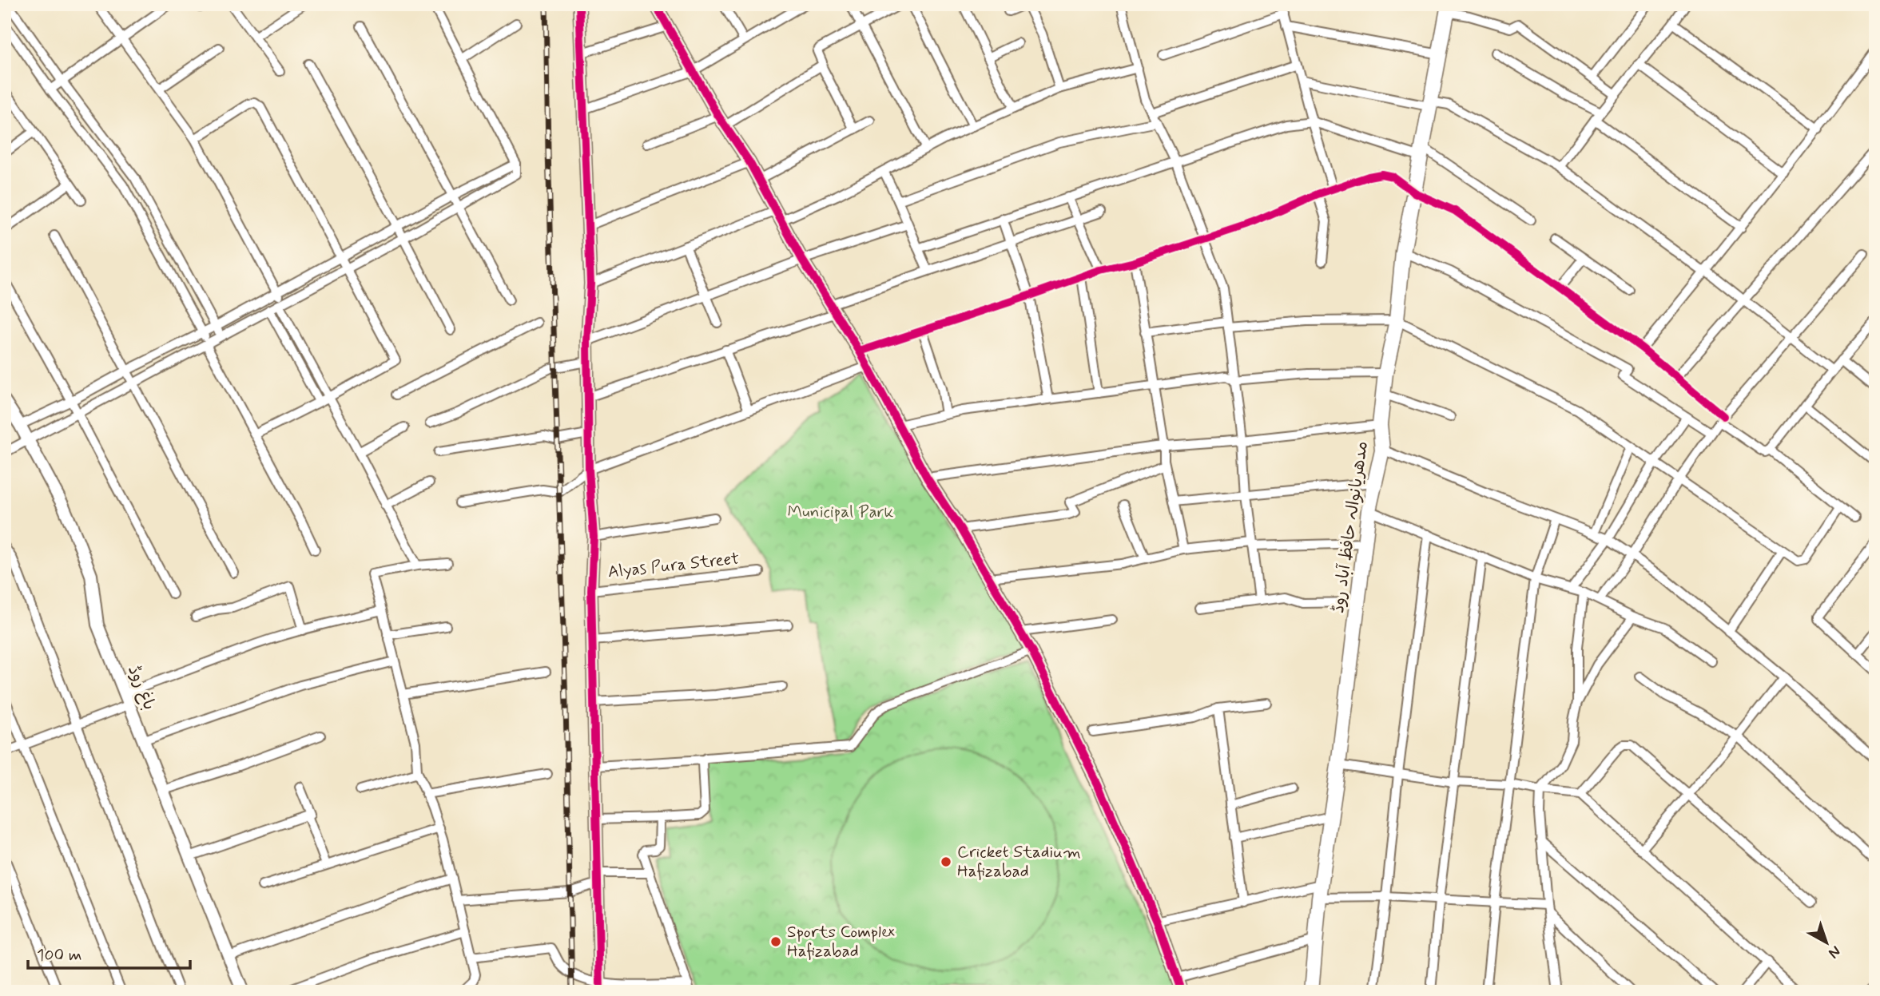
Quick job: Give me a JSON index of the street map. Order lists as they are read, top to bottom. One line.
{"streets":{"main road":["مدھریانوالہ حافظ آباد روڈ"],"street":["Alyas Pura Street","باغ روڈ"]},"parks":["Municipal Park"],"places":["Cricket Stadium Hafizabad","Sports Complex Hafizabad"],"scale_bar":"100 m","north":"bottom right"}
